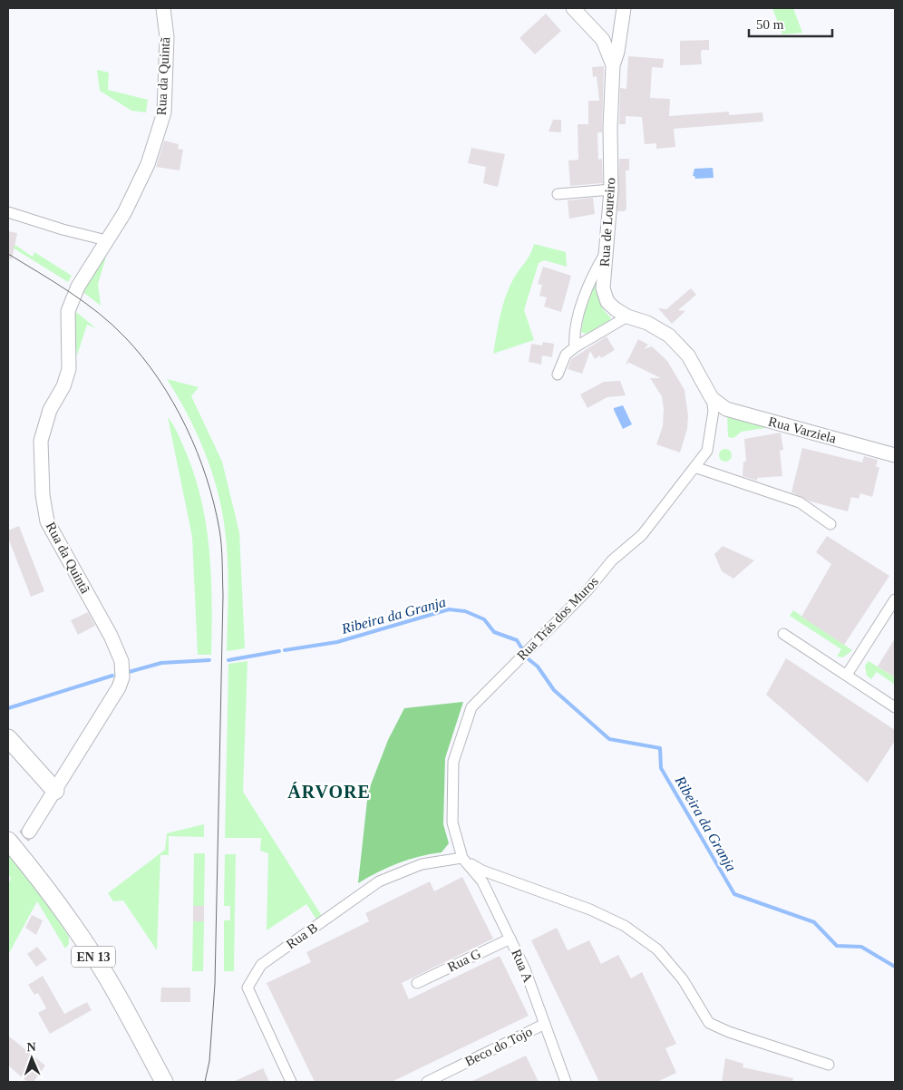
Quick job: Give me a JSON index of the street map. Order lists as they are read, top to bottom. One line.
{"streets":{"main road":["EN 13"],"street":["Rua da Quintã","Rua de Loureiro","Rua Varziela","Rua Trás dos Muros","Rua B","Rua G","Rua A","Beco do Tojo"]},"crossings":[["Rua de Loureiro","Rua Varziela"],["Rua de Loureiro","Rua Trás dos Muros"],["Rua Varziela","Rua Trás dos Muros"],["Rua Trás dos Muros","Rua B"],["Rua Trás dos Muros","Rua A"],["Rua B","Rua A"],["Rua G","Rua A"],["Rua A","Beco do Tojo"]],"districts":["ÁRVORE"],"water":["Ribeira da Granja"],"scale_bar":"50 m","north":"top"}
